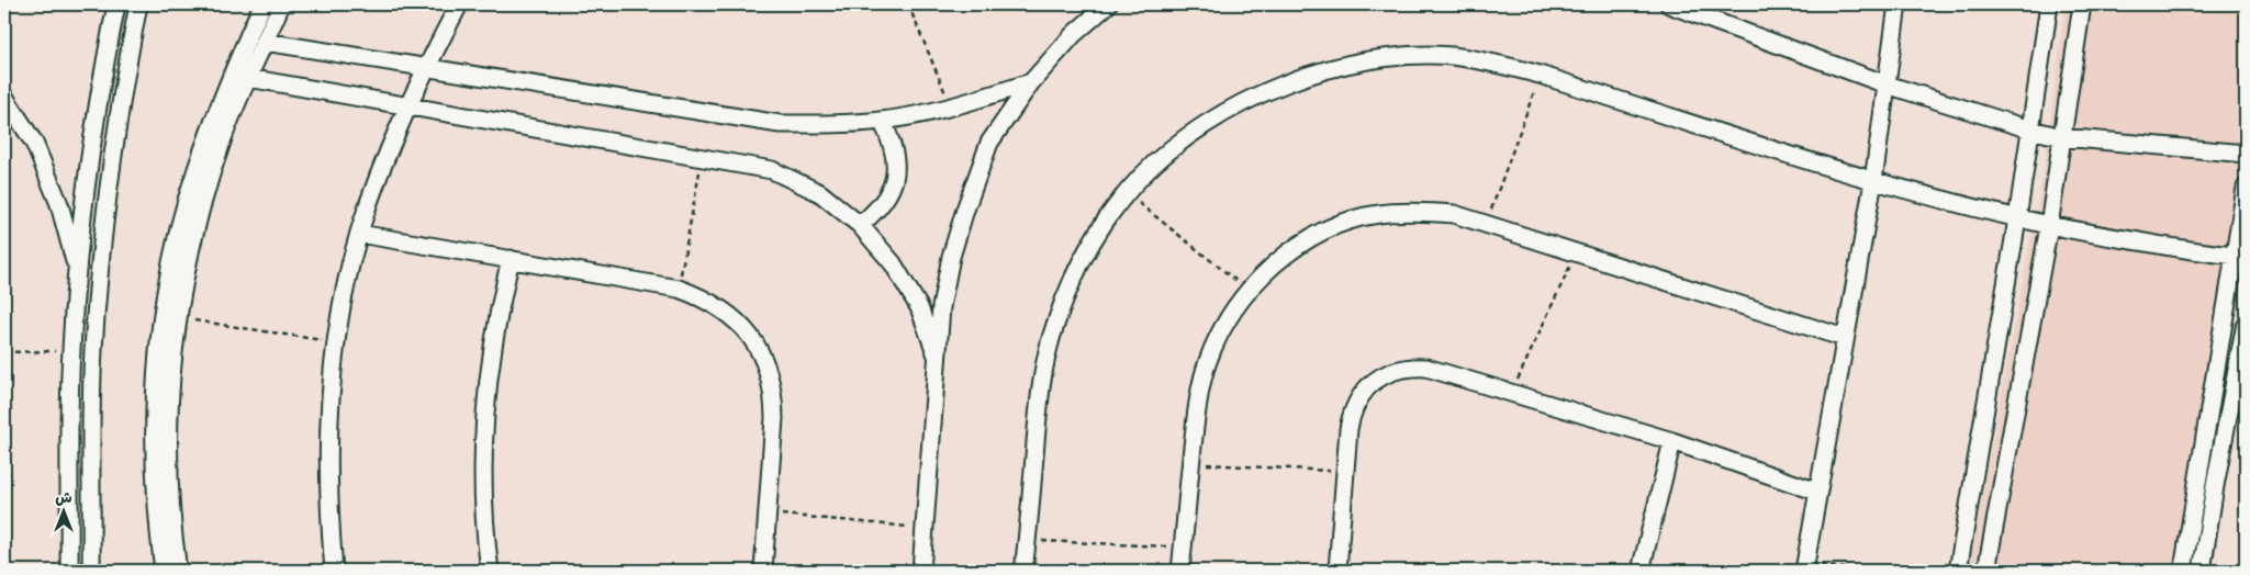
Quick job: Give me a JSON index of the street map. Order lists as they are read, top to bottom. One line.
{"north":"top"}
